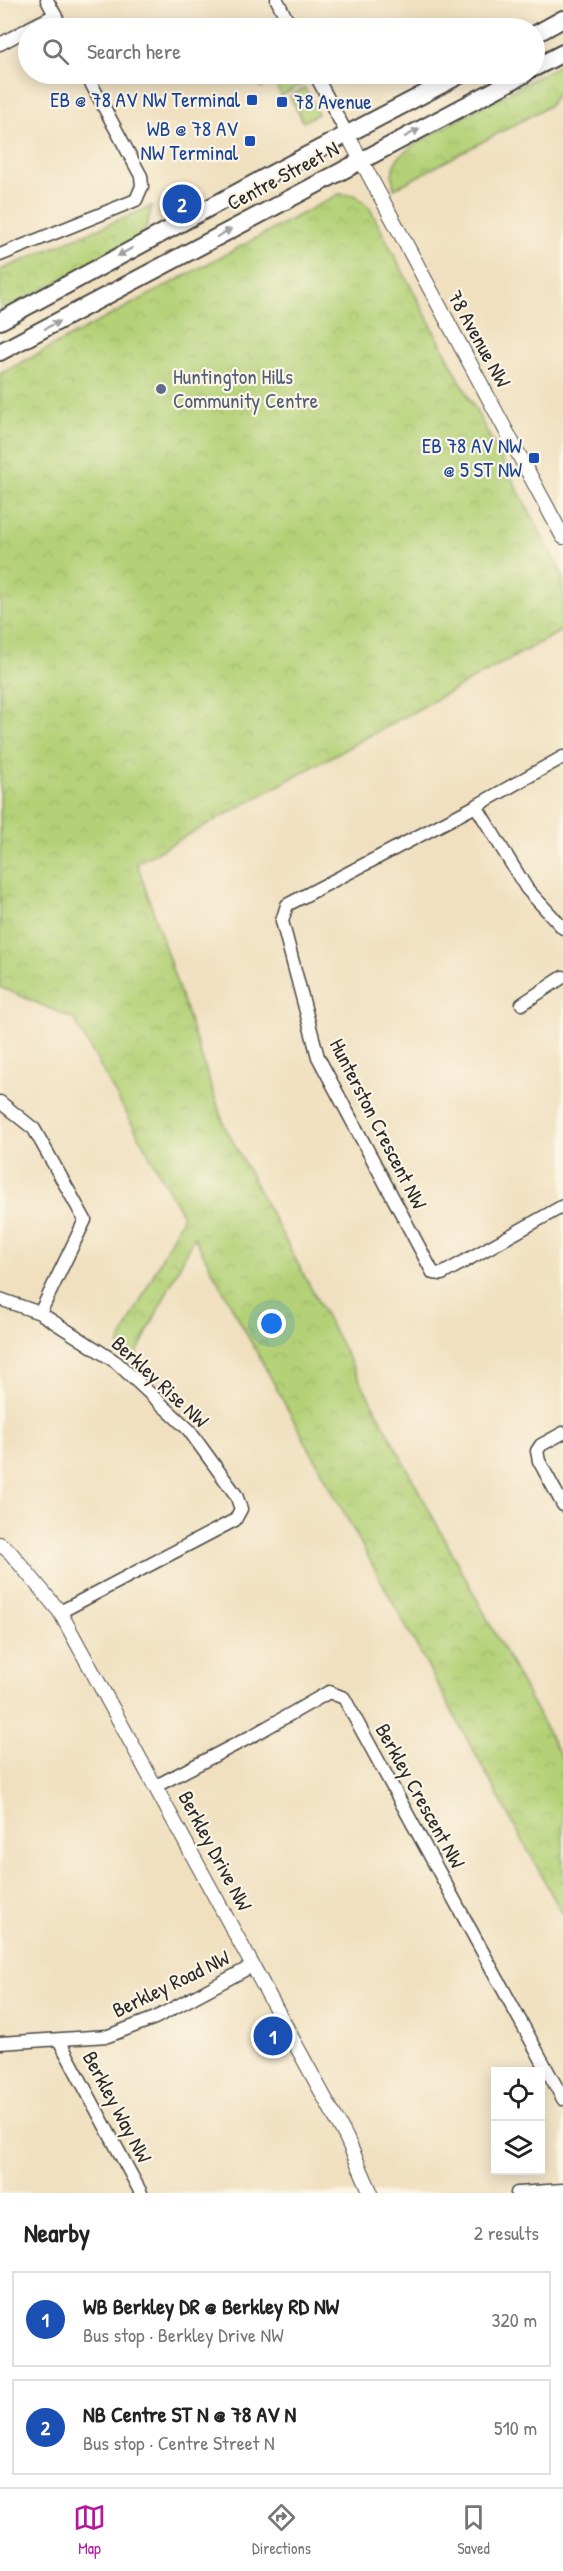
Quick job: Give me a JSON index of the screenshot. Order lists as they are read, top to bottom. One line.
{"streets":{"main road":["Centre Street N"],"street":["78 Avenue NW","Hunterston Crescent NW","Berkley Rise NW","Berkley Crescent NW","Berkley Drive NW","Berkley Road NW","Berkley Way NW"]},"crossings":[["Centre Street N","78 Avenue NW"],["Berkley Rise NW","Berkley Drive NW"],["Berkley Crescent NW","Berkley Drive NW"],["Berkley Drive NW","Berkley Road NW"],["Berkley Road NW","Berkley Way NW"]],"places":{"transit":["EB @ 78 AV NW Terminal","78 Avenue","WB @ 78 AV NW Terminal","EB 78 AV NW @ 5 ST NW"],"other":["Huntington Hills Community Centre"]},"page":{"search":"Search here","pins":["2","1"],"heading":["Nearby","2 results"],"list":[{"mark":"1","name":"WB Berkley DR @ Berkley RD NW","note":"Bus stop · Berkley Drive NW","value":"320 m"},{"mark":"2","name":"NB Centre ST N @ 78 AV N","note":"Bus stop · Centre Street N","value":"510 m"}],"nav":["Map","Directions","Saved"]}}
